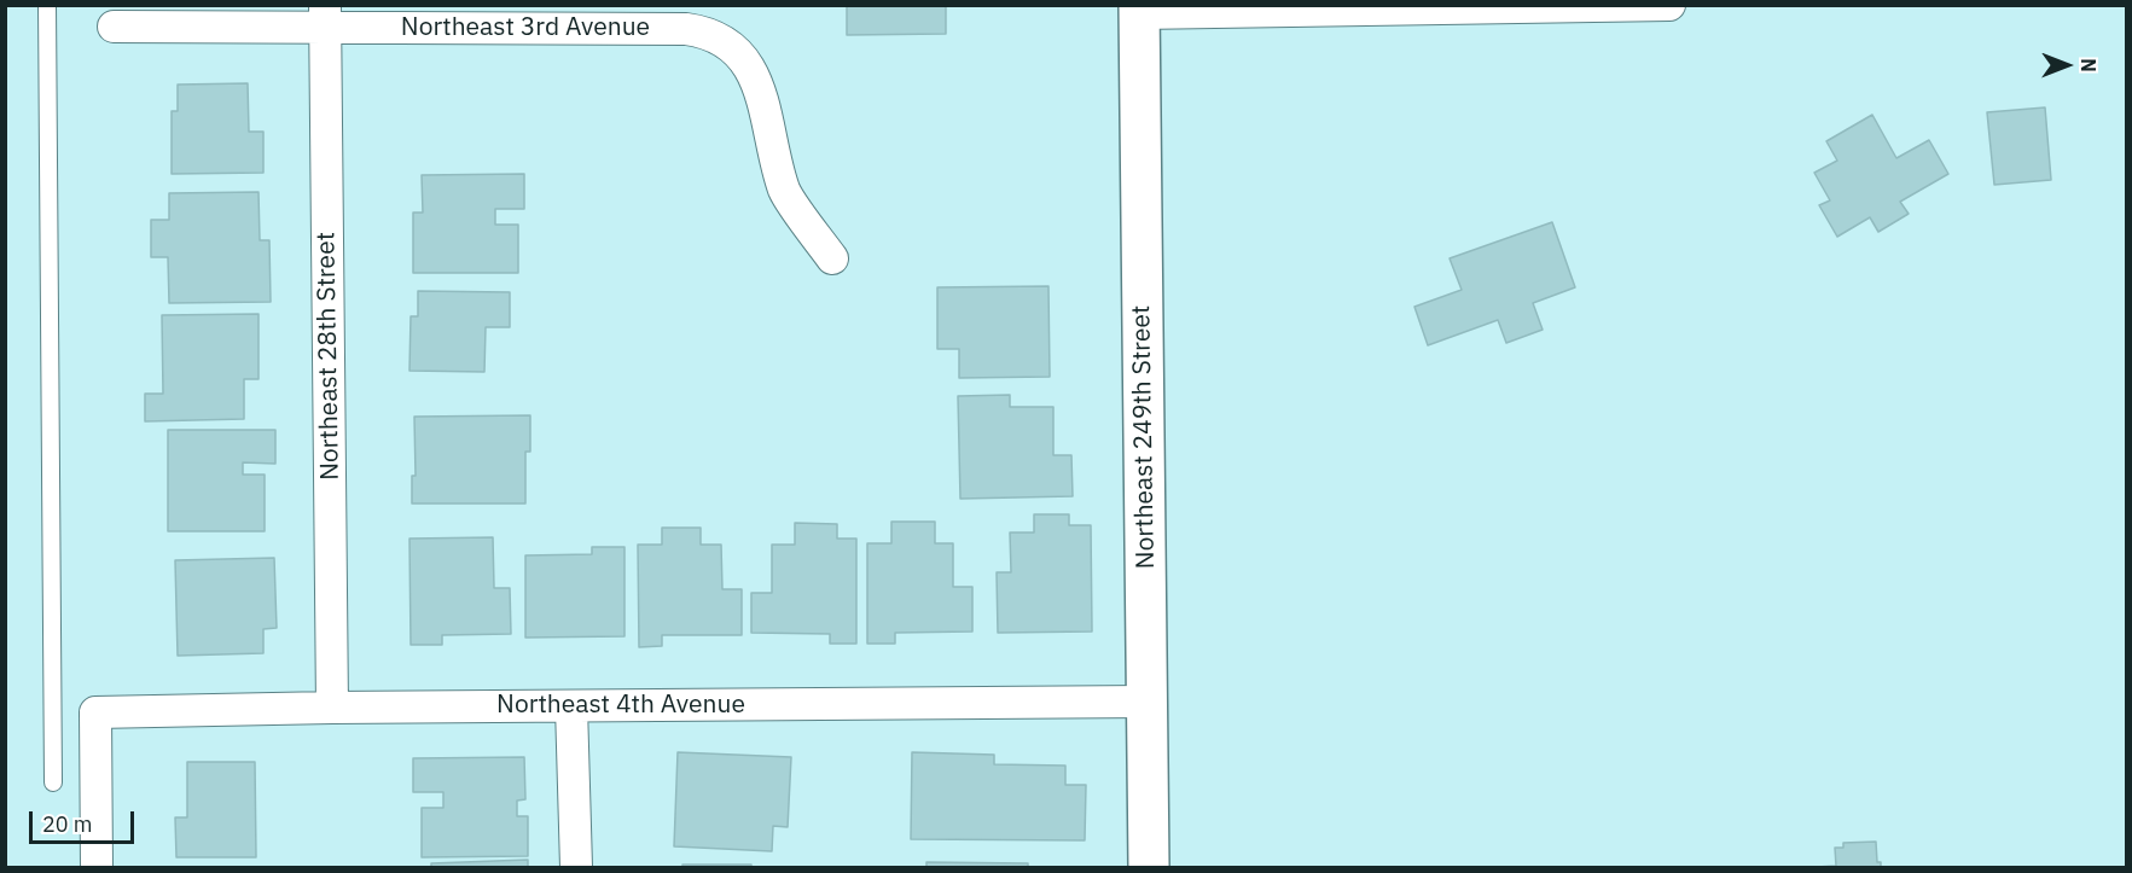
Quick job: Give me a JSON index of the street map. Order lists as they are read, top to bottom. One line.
{"streets":{"street":["Northeast 3rd Avenue","Northeast 28th Street","Northeast 249th Street","Northeast 4th Avenue"]},"crossings":[["Northeast 3rd Avenue","Northeast 28th Street"],["Northeast 28th Street","Northeast 4th Avenue"],["Northeast 249th Street","Northeast 4th Avenue"]],"scale_bar":"20 m","north":"right"}
